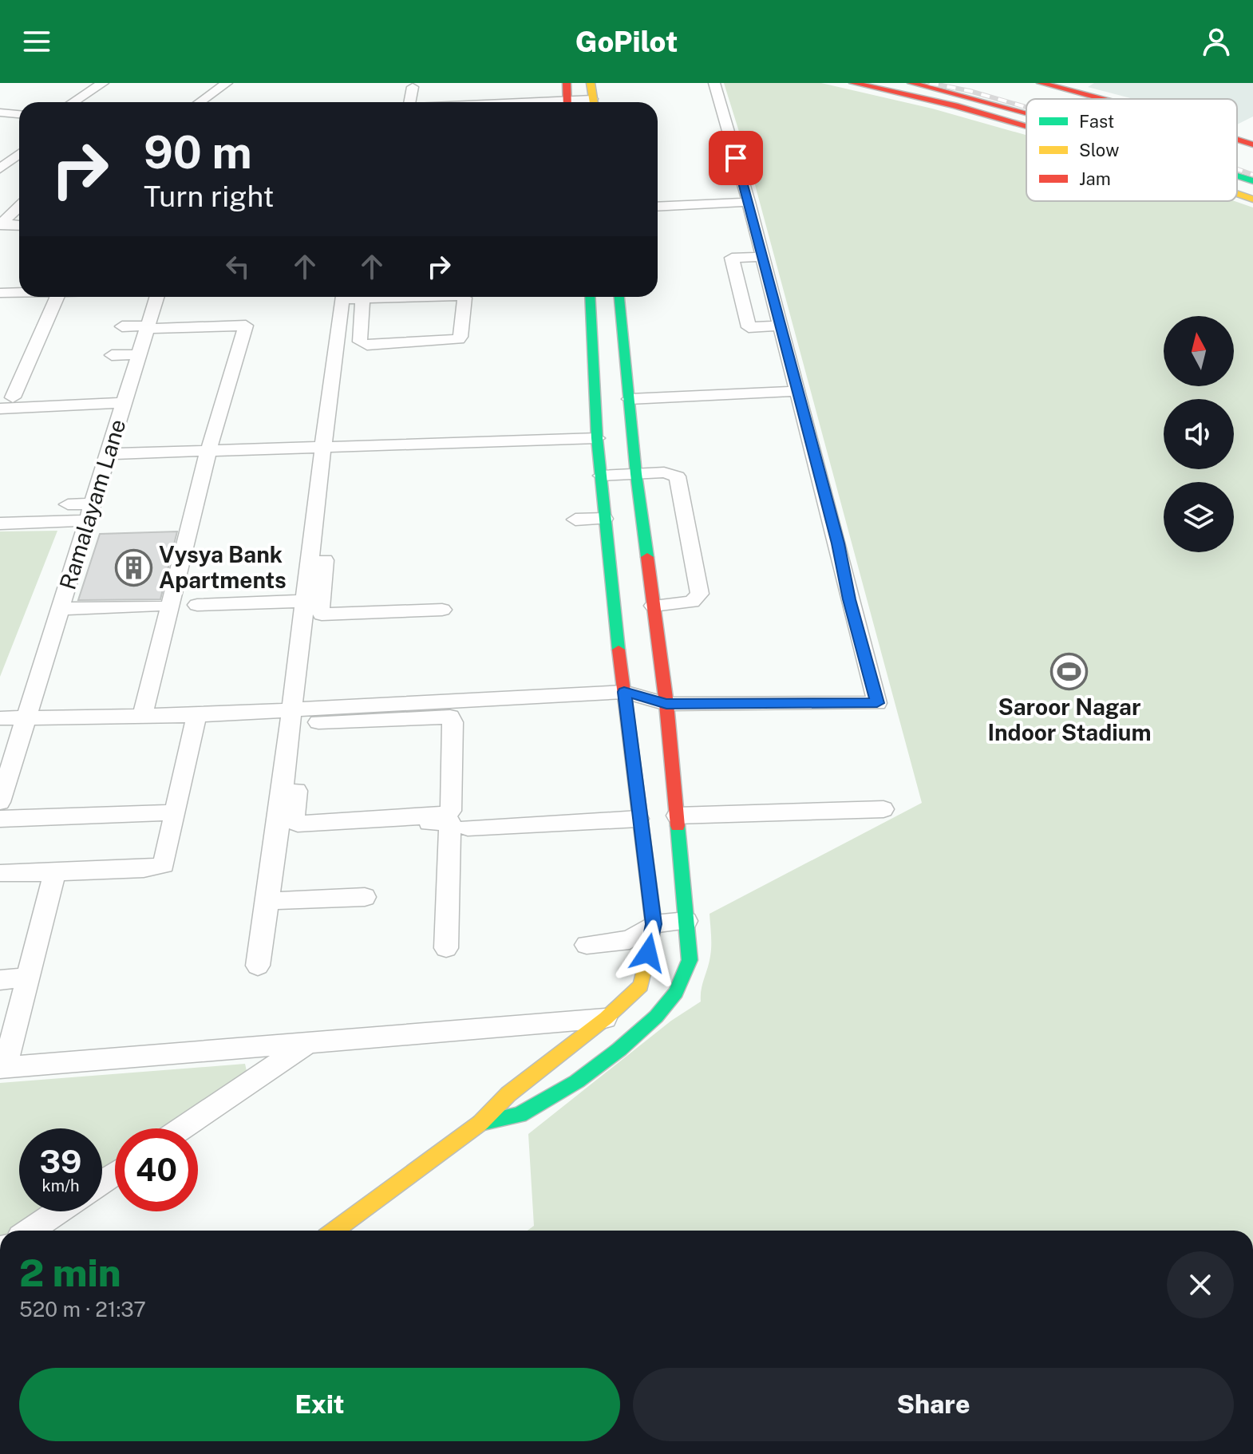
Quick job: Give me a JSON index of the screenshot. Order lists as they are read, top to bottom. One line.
{"streets":{"street":["Ramalayam Lane"]},"places":{"building":["Vysya Bank Apartments"],"sports":["Saroor Nagar Indoor Stadium"]},"legend":["Fast","Slow","Jam"],"north":"top","page":{"header":"GoPilot","turn":["90 m","Turn right"],"speed":"39 km/h","limit":"40","heading":["2 min","520 m · 21:37"],"buttons":["Exit","Share"]}}
